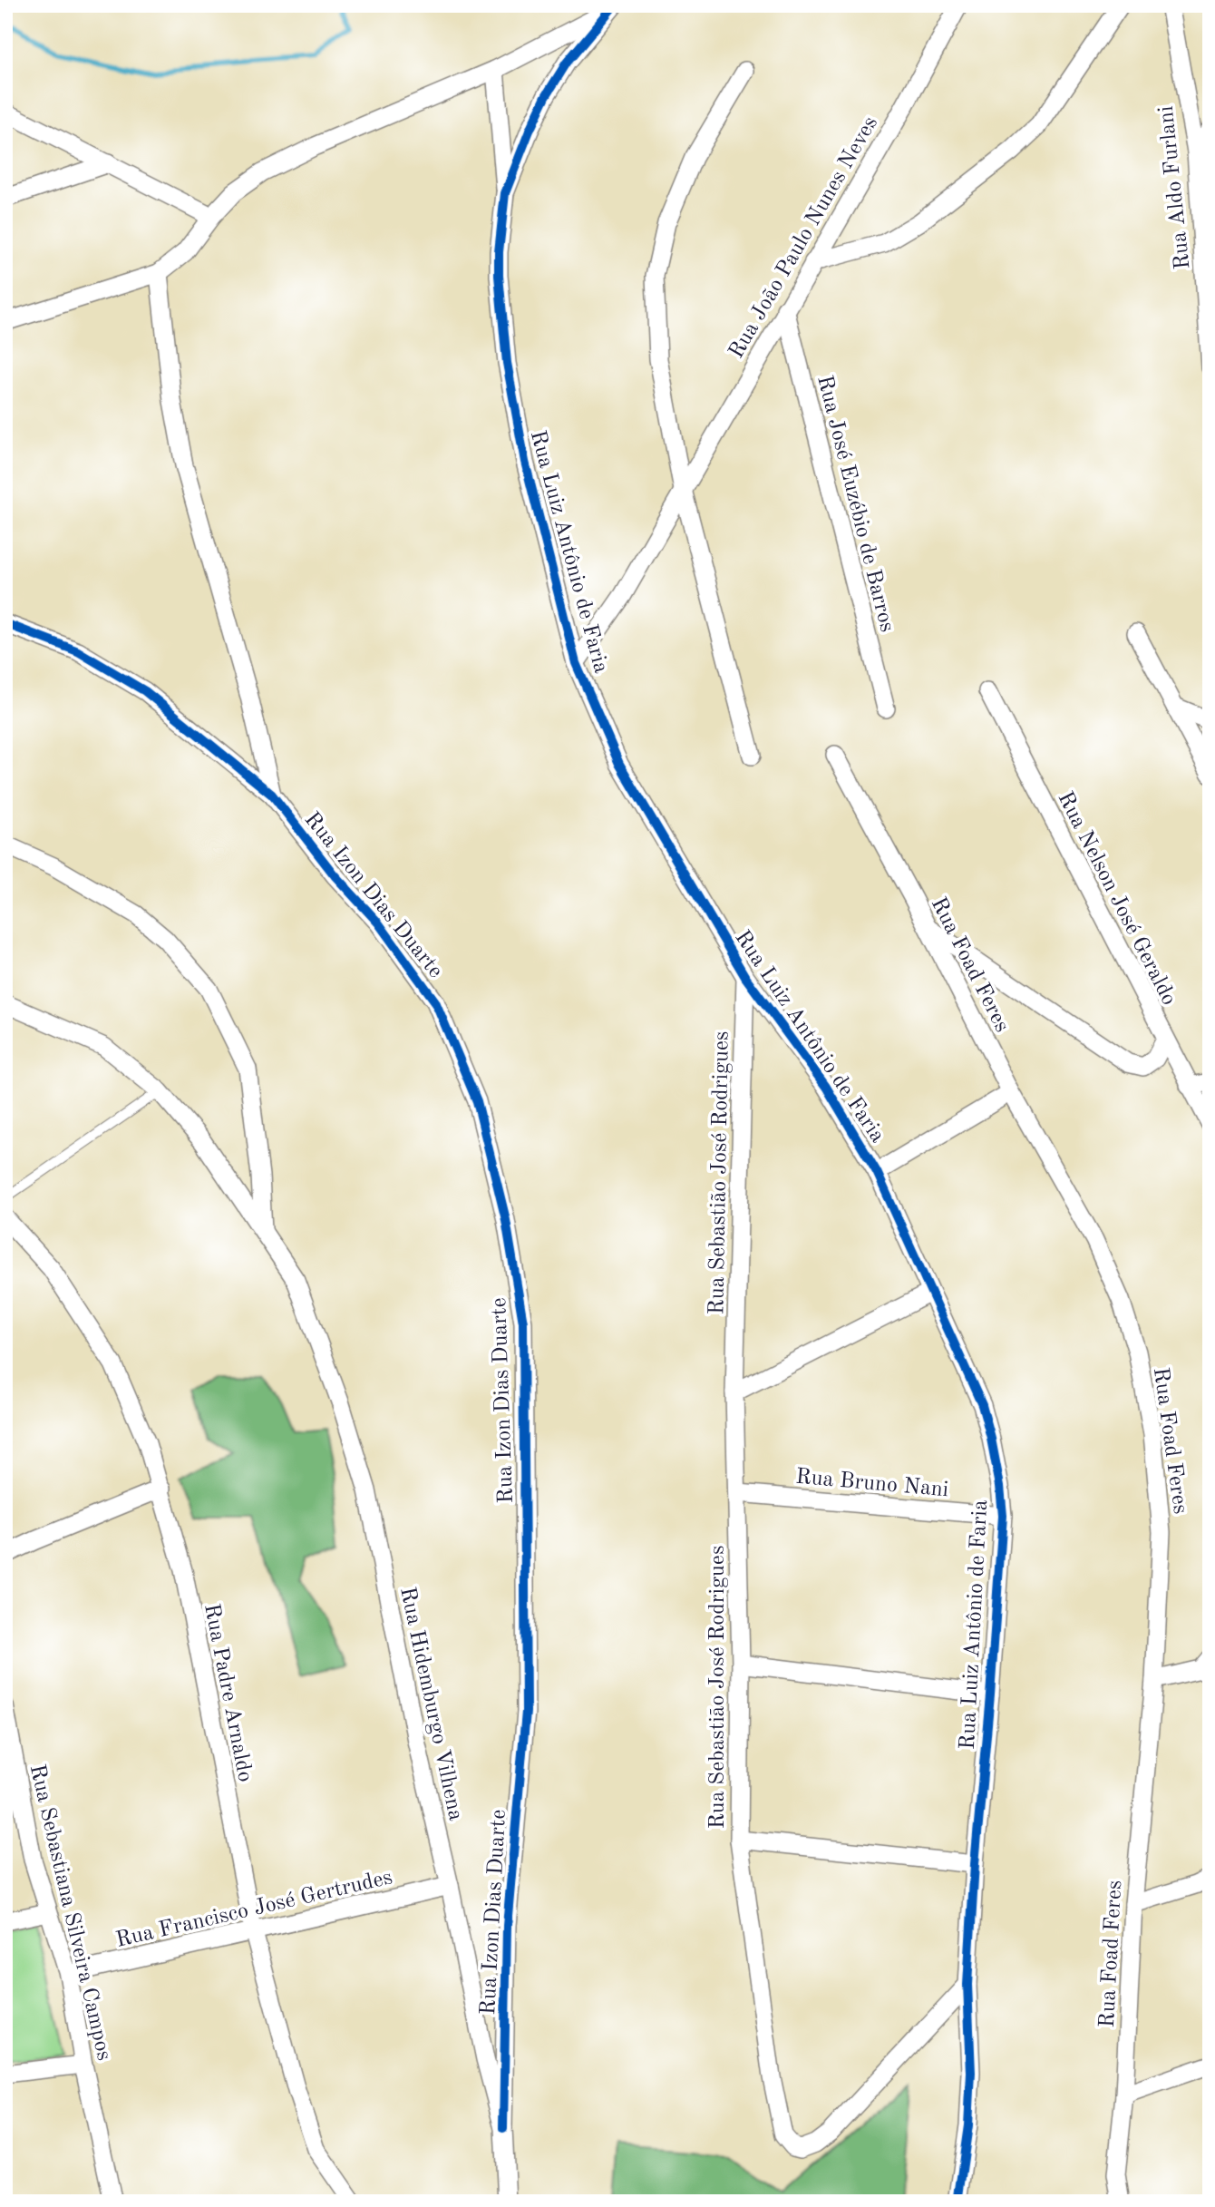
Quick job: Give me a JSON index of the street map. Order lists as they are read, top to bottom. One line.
{"streets":{"street":["Rua Aldo Furlani","Rua João Paulo Nunes Neves","Rua José Euzébio de Barros","Rua Luiz Antônio de Faria","Rua Izon Dias Duarte","Rua Nelson José Geraldo","Rua Foad Feres","Rua Sebastião José Rodrigues","Rua Bruno Nani","Rua Padre Arnaldo","Rua Hidemburgo Vilhena","Rua Francisco José Gertrudes","Rua Sebastiana Silveira Campos"]},"crossings":[["Rua João Paulo Nunes Neves","Rua José Euzébio de Barros"],["Rua João Paulo Nunes Neves","Rua Luiz Antônio de Faria"],["Rua Luiz Antônio de Faria","Rua Sebastião José Rodrigues"],["Rua Luiz Antônio de Faria","Rua Bruno Nani"],["Rua Izon Dias Duarte","Rua Hidemburgo Vilhena"],["Rua Sebastião José Rodrigues","Rua Bruno Nani"],["Rua Padre Arnaldo","Rua Francisco José Gertrudes"],["Rua Hidemburgo Vilhena","Rua Francisco José Gertrudes"],["Rua Francisco José Gertrudes","Rua Sebastiana Silveira Campos"]]}
